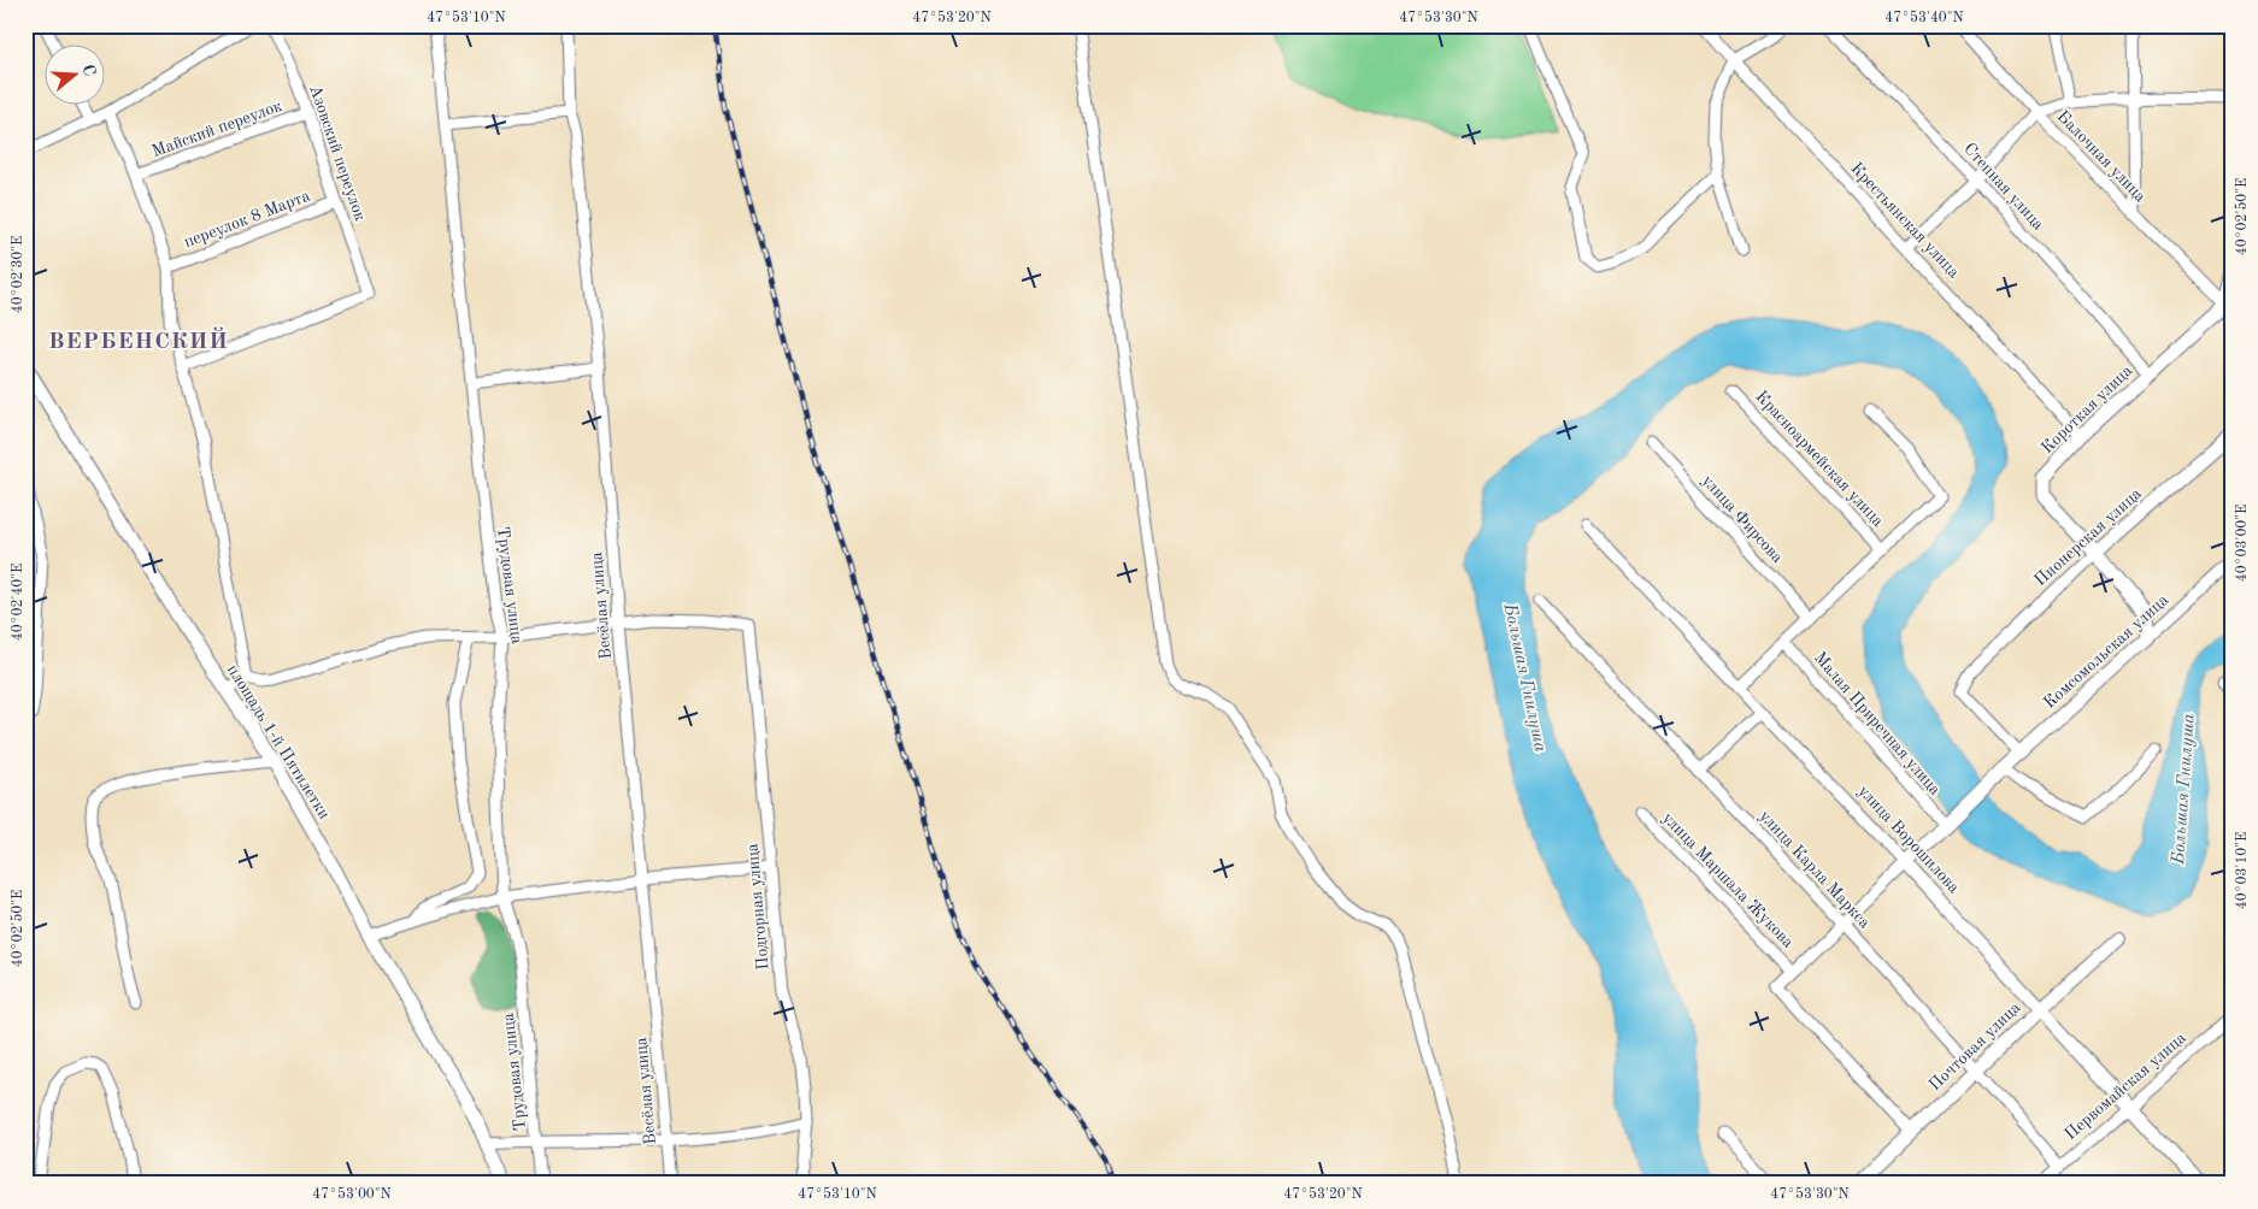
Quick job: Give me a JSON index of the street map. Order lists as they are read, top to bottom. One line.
{"streets":{"main road":["Короткая улица","Пионерская улица","Комсомольская улица","площадь 1-й Пятилетки","улица Ворошилова","Почтовая улица"],"street":["Майский переулок","Азовский переулок","Балочная улица","Степная улица","переулок 8 Марта","Крестьянская улица","Красноармейская улица","улица Фирсова","Трудовая улица","Весёлая улица","Малая Приречная улица","улица Карла Маркса","улица Маршала Жукова","Подгорная улица","Первомайская улица"]},"crossings":[["Майский переулок","Азовский переулок"],["Майский переулок","площадь 1-й Пятилетки"],["Азовский переулок","переулок 8 Марта"],["Азовский переулок","площадь 1-й Пятилетки"],["Балочная улица","Короткая улица"],["Степная улица","Короткая улица"],["переулок 8 Марта","площадь 1-й Пятилетки"],["Крестьянская улица","Короткая улица"],["Короткая улица","Пионерская улица"],["Короткая улица","Комсомольская улица"],["Пионерская улица","Комсомольская улица"],["Весёлая улица","Подгорная улица"],["Комсомольская улица","Малая Приречная улица"],["улица Ворошилова","Почтовая улица"],["улица Ворошилова","Первомайская улица"],["улица Карла Маркса","Почтовая улица"],["улица Карла Маркса","Первомайская улица"]],"districts":["ВЕРБЕНСКИЙ"],"water":["Большая Гнилуша"],"north":"right","coordinates":["47°53'10\"N","47°53'20\"N","47°53'30\"N","47°53'40\"N","40°02'50\"E","40°02'30\"E","40°03'00\"E","40°02'40\"E","40°03'10\"E","47°53'00\"N"]}
